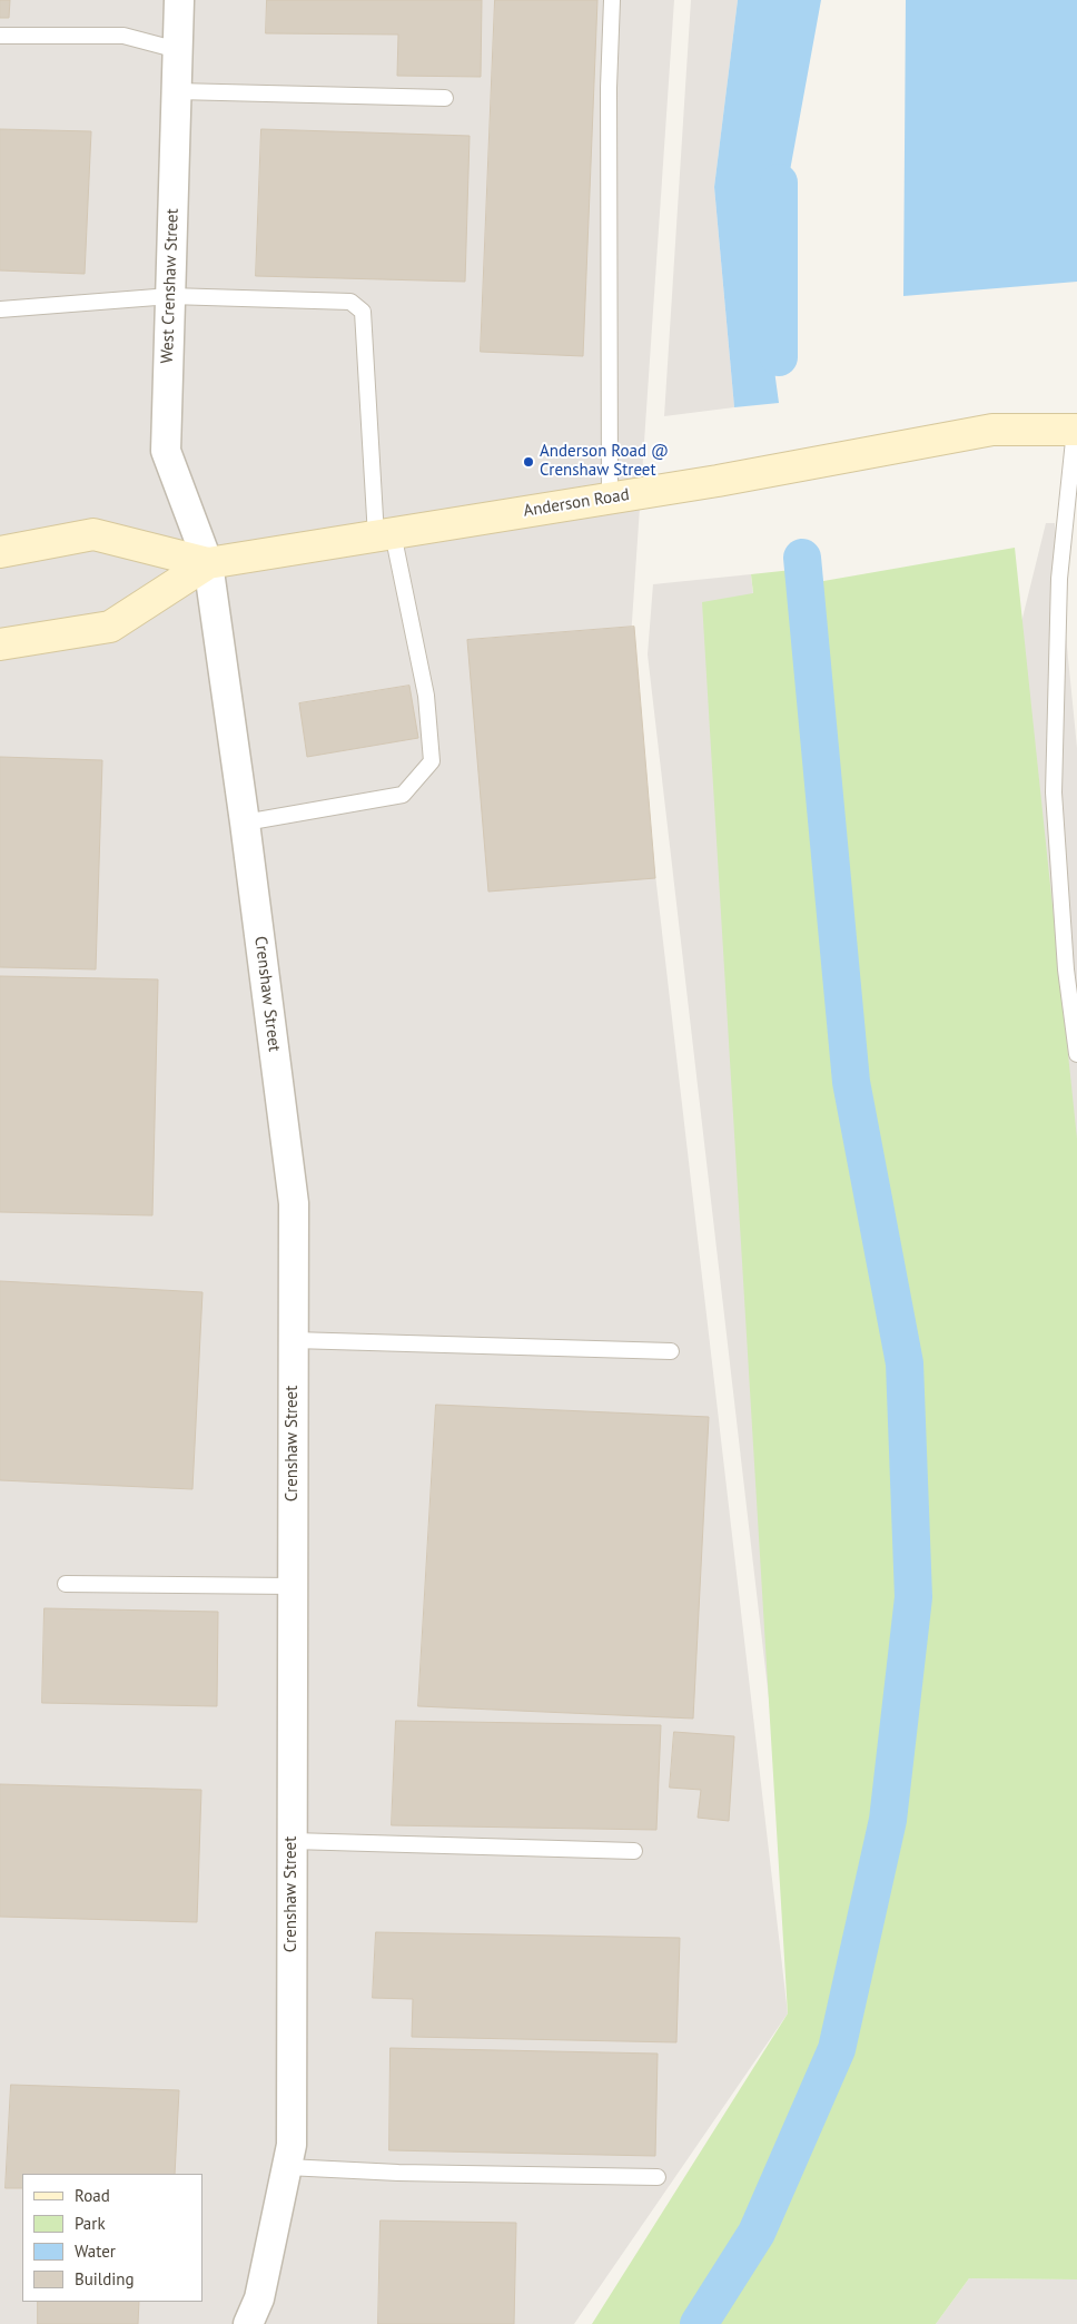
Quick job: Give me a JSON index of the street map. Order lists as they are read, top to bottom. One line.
{"streets":{"main road":["Anderson Road"],"street":["West Crenshaw Street","Crenshaw Street"]},"crossings":[["West Crenshaw Street","Anderson Road"],["West Crenshaw Street","Crenshaw Street"],["Anderson Road","Crenshaw Street"]],"places":["Anderson Road @ Crenshaw Street"],"legend":["Road","Park","Water","Building"]}
